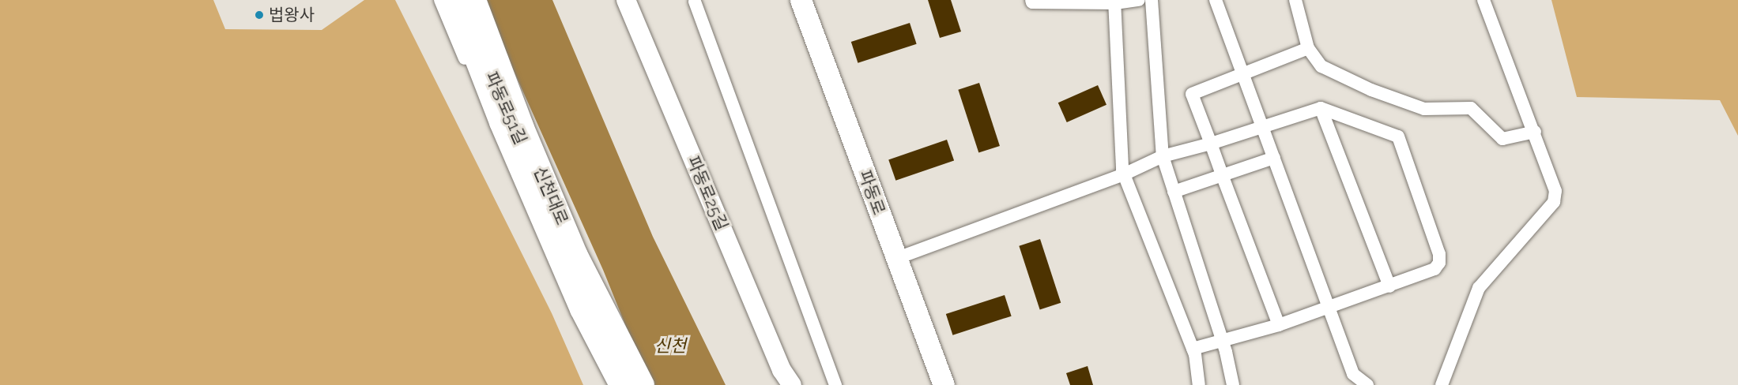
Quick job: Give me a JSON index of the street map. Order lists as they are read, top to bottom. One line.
{"streets":{"highway":["신천대로"],"main road":["파동로"],"street":["파동로51길","파동로25길"]},"water":["신천"],"places":["법왕사"]}
